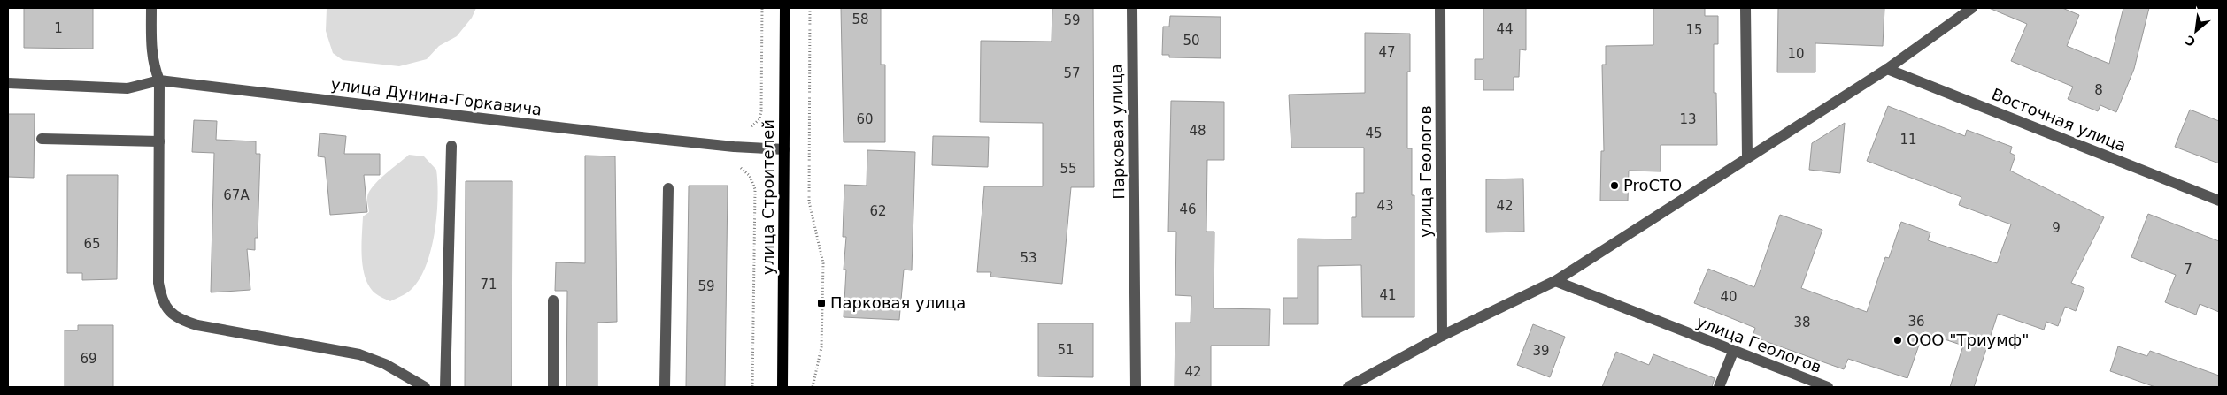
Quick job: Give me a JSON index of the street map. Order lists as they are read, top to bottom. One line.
{"streets":{"main road":["улица Строителей"],"street":["улица Дунина-Горкавича","Восточная улица","Парковая улица","улица Геологов"]},"crossings":[["улица Дунина-Горкавича","улица Строителей"]],"places":{"other":["ProСТО","ООО \"Триумф\""],"transit":["Парковая улица"]},"house_numbers":["58","59","1","44","15","50","47","10","57","8","60","13","48","45","11","55","67А","43","42","46","62","9","65","53","7","71","59","41","40","36","38","51","39","69","42"],"north":"bottom left"}
